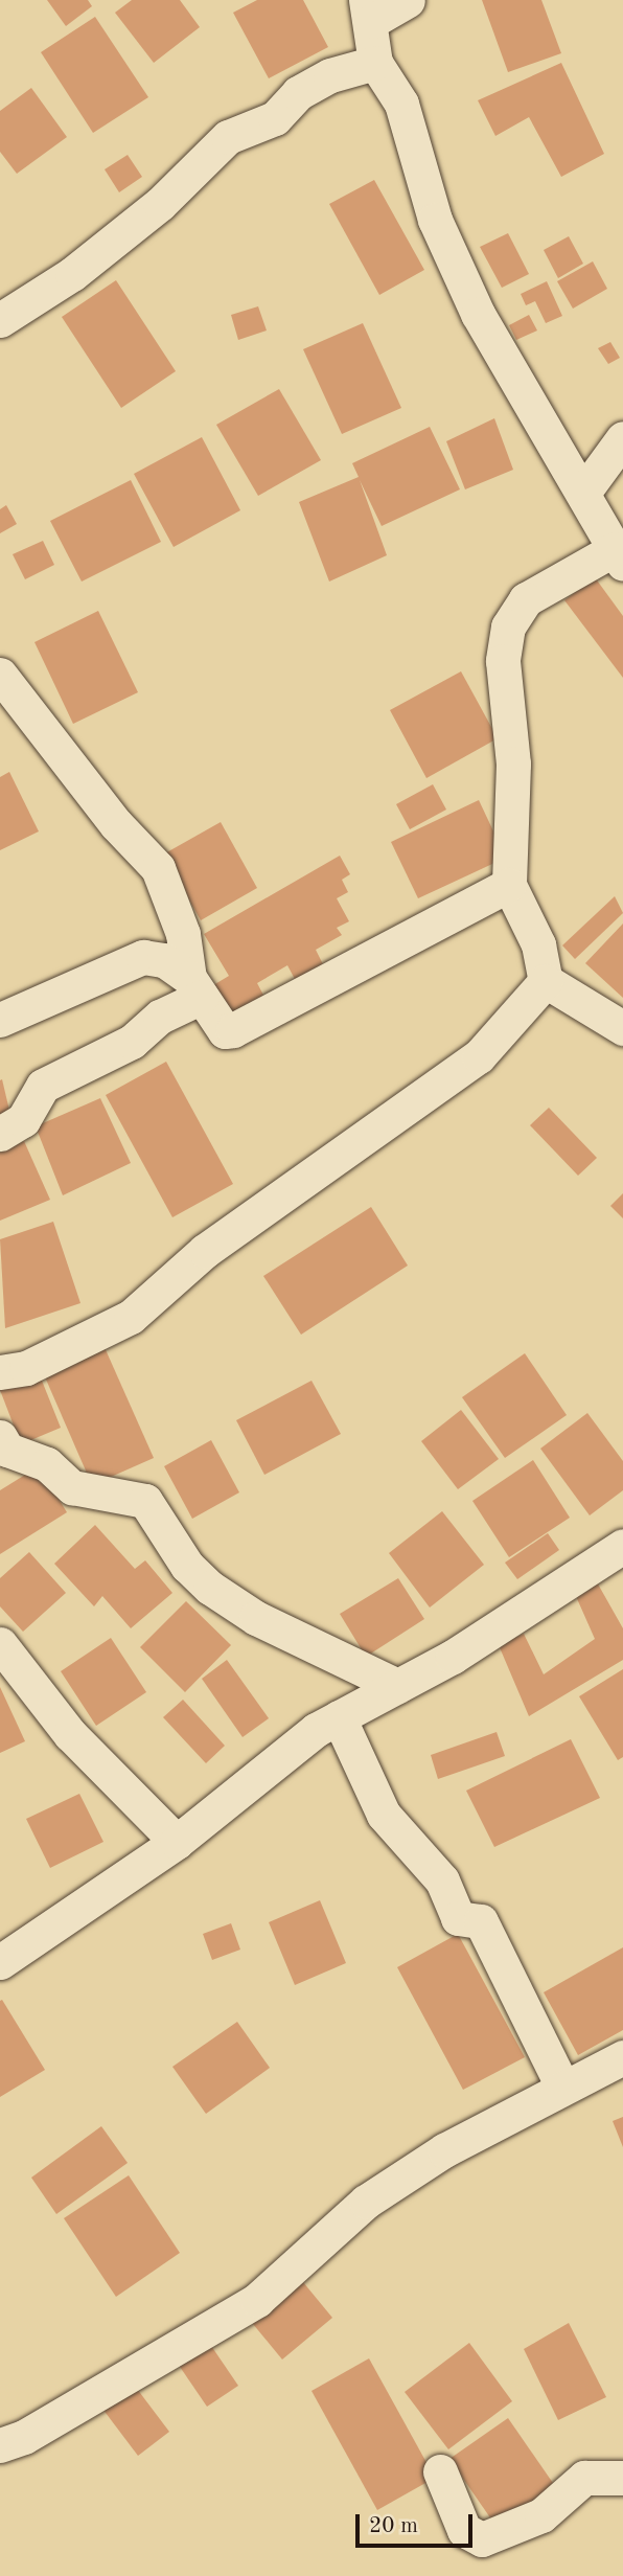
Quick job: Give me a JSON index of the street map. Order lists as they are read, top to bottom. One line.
{"scale_bar":"20 m"}
